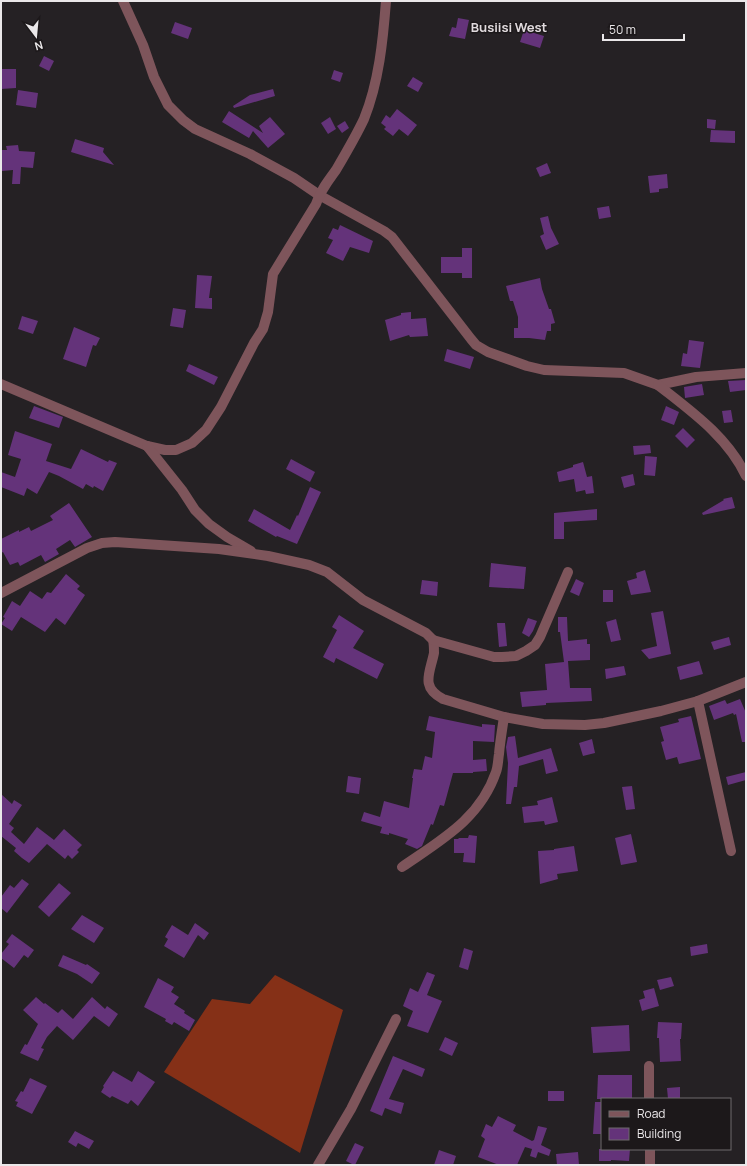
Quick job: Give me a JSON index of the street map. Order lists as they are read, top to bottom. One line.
{"districts":["Busiisi West"],"legend":["Road","Building"],"scale_bar":"50 m","north":"bottom"}
